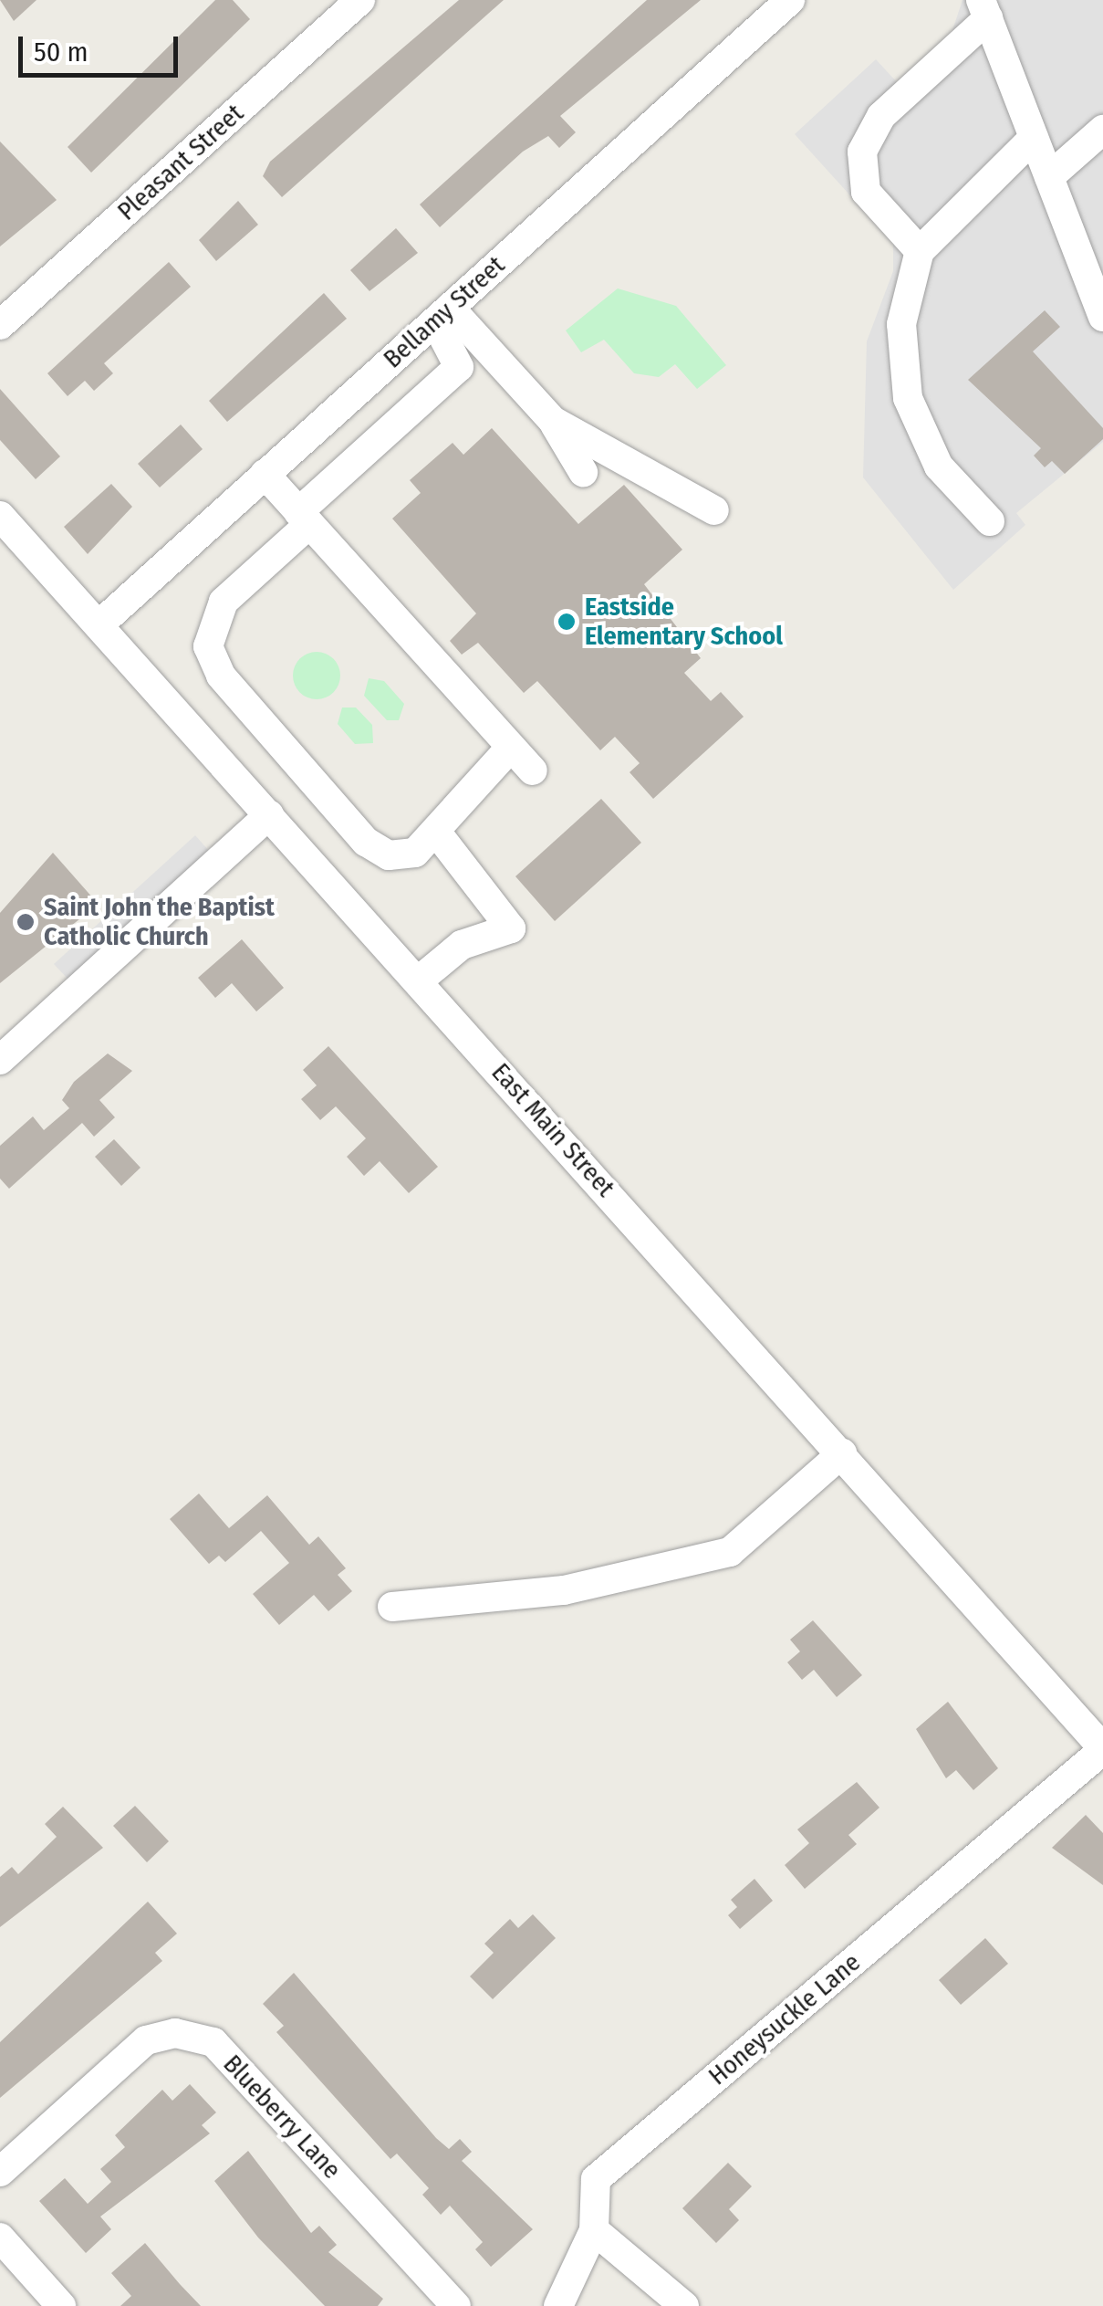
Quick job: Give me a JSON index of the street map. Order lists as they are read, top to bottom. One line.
{"streets":{"street":["Pleasant Street","Bellamy Street","East Main Street","Honeysuckle Lane","Blueberry Lane"]},"crossings":[["Bellamy Street","East Main Street"],["East Main Street","Honeysuckle Lane"]],"places":["Eastside Elementary School","Saint John the Baptist Catholic Church"],"scale_bar":"50 m"}
